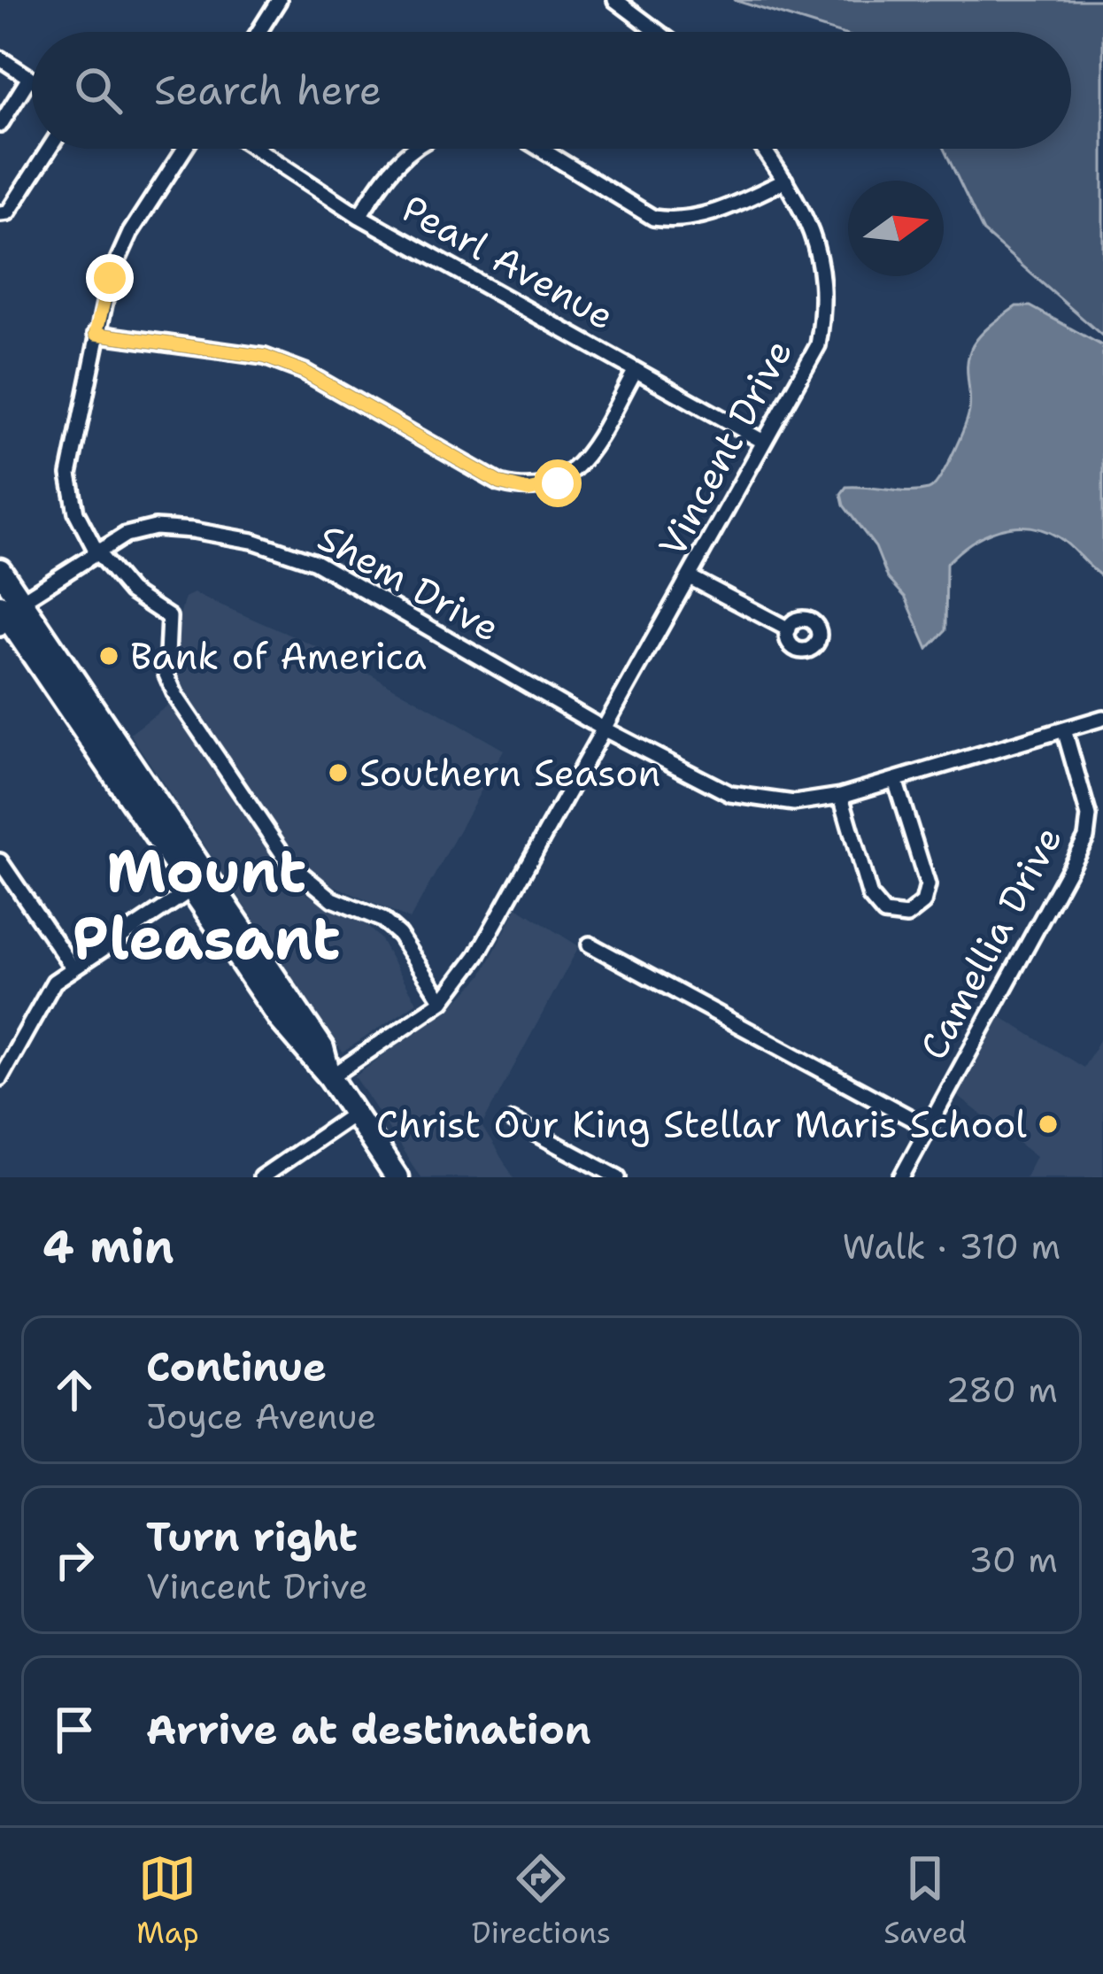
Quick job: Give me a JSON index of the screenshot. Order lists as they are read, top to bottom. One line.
{"streets":{"street":["Pearl Avenue","Vincent Drive","Shem Drive","Camellia Drive"]},"crossings":[["Pearl Avenue","Vincent Drive"],["Vincent Drive","Shem Drive"],["Shem Drive","Camellia Drive"]],"districts":["Mount Pleasant"],"places":["Bank of America","Southern Season","Christ Our King Stellar Maris School"],"north":"right","page":{"search":"Search here","heading":["4 min","Walk · 310 m"],"list":[["Continue","Joyce Avenue","280 m"],["Turn right","Vincent Drive","30 m"],"Arrive at destination"],"nav":["Map","Directions","Saved"]}}
